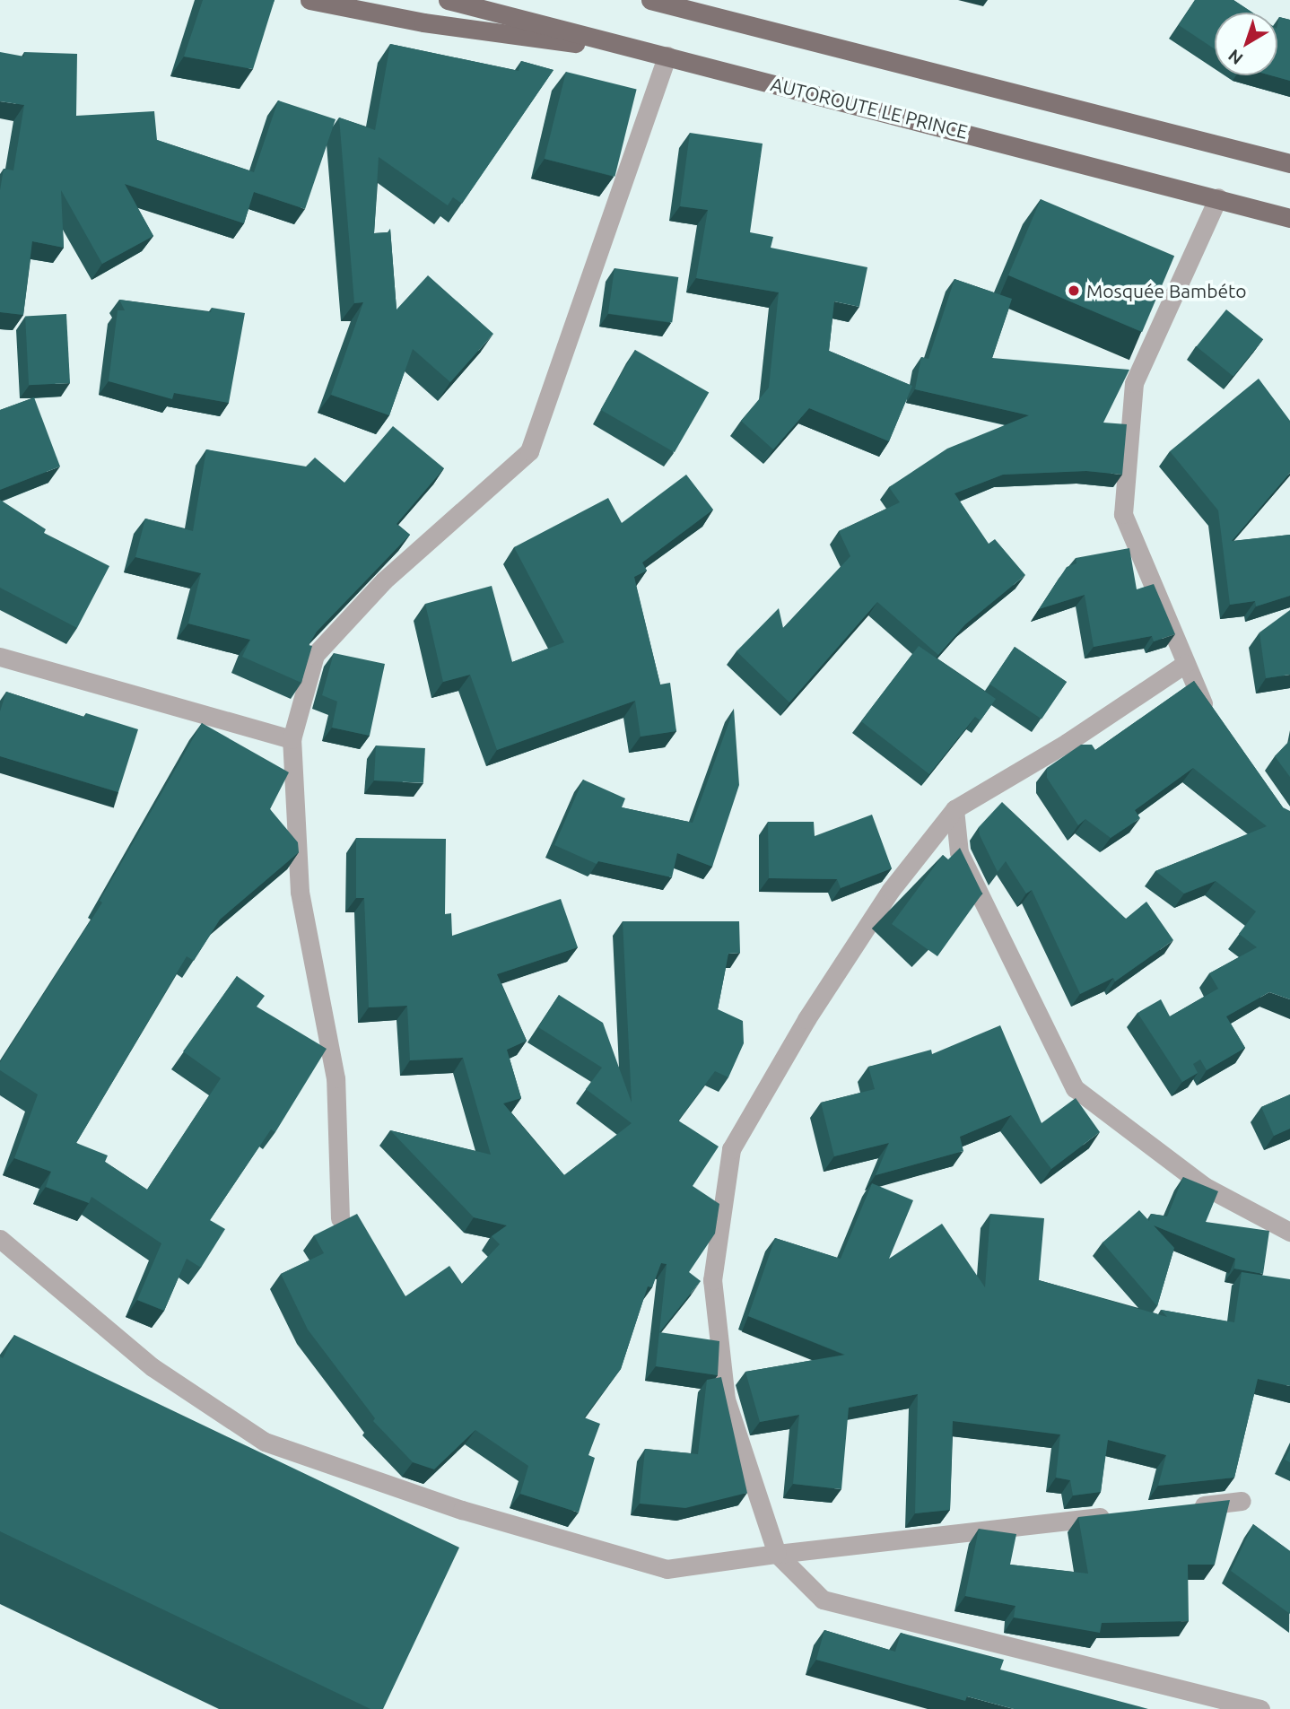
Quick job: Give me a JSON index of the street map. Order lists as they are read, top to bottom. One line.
{"streets":{"main road":["AUTOROUTE LE PRINCE"]},"places":["Mosquée Bambéto"],"north":"bottom left"}
